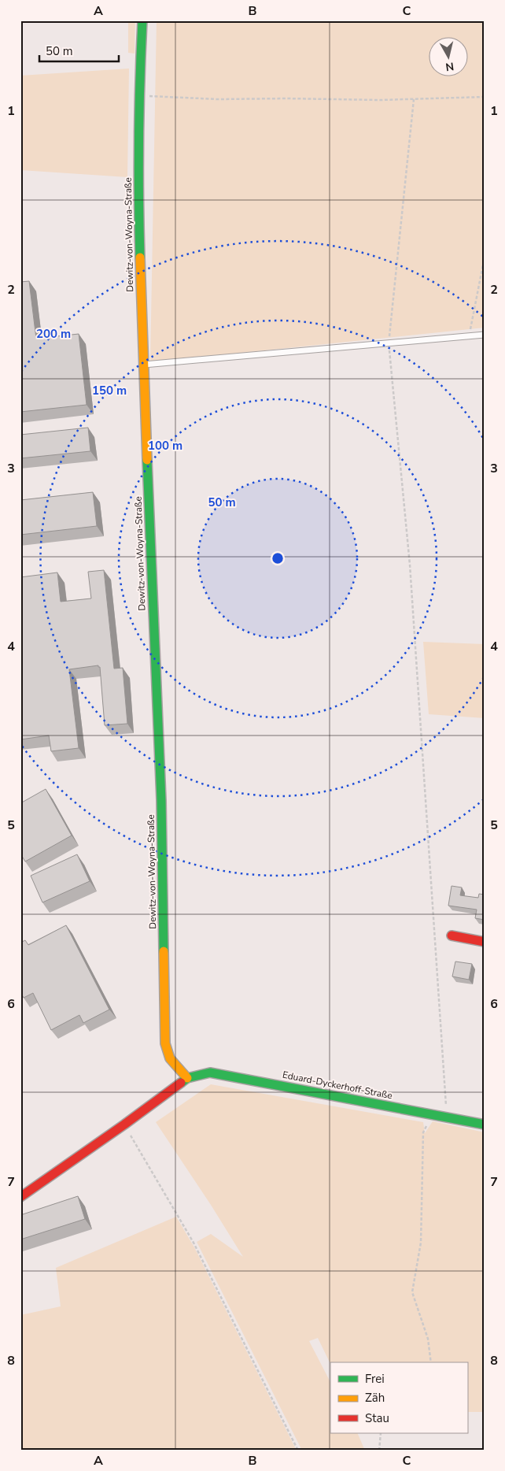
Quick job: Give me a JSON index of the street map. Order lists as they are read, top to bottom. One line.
{"streets":{"street":["Dewitz-von-Woyna-Straße","Eduard-Dyckerhoff-Straße"]},"crossings":[["Dewitz-von-Woyna-Straße","Eduard-Dyckerhoff-Straße"]],"legend":["Frei","Zäh","Stau"],"scale_bar":"50 m","north":"bottom","grid":{"columns":["A","B","C"],"rows":["1","2","3","4","5","6","7","8"]},"rings":["200 m","150 m","100 m","50 m"]}
